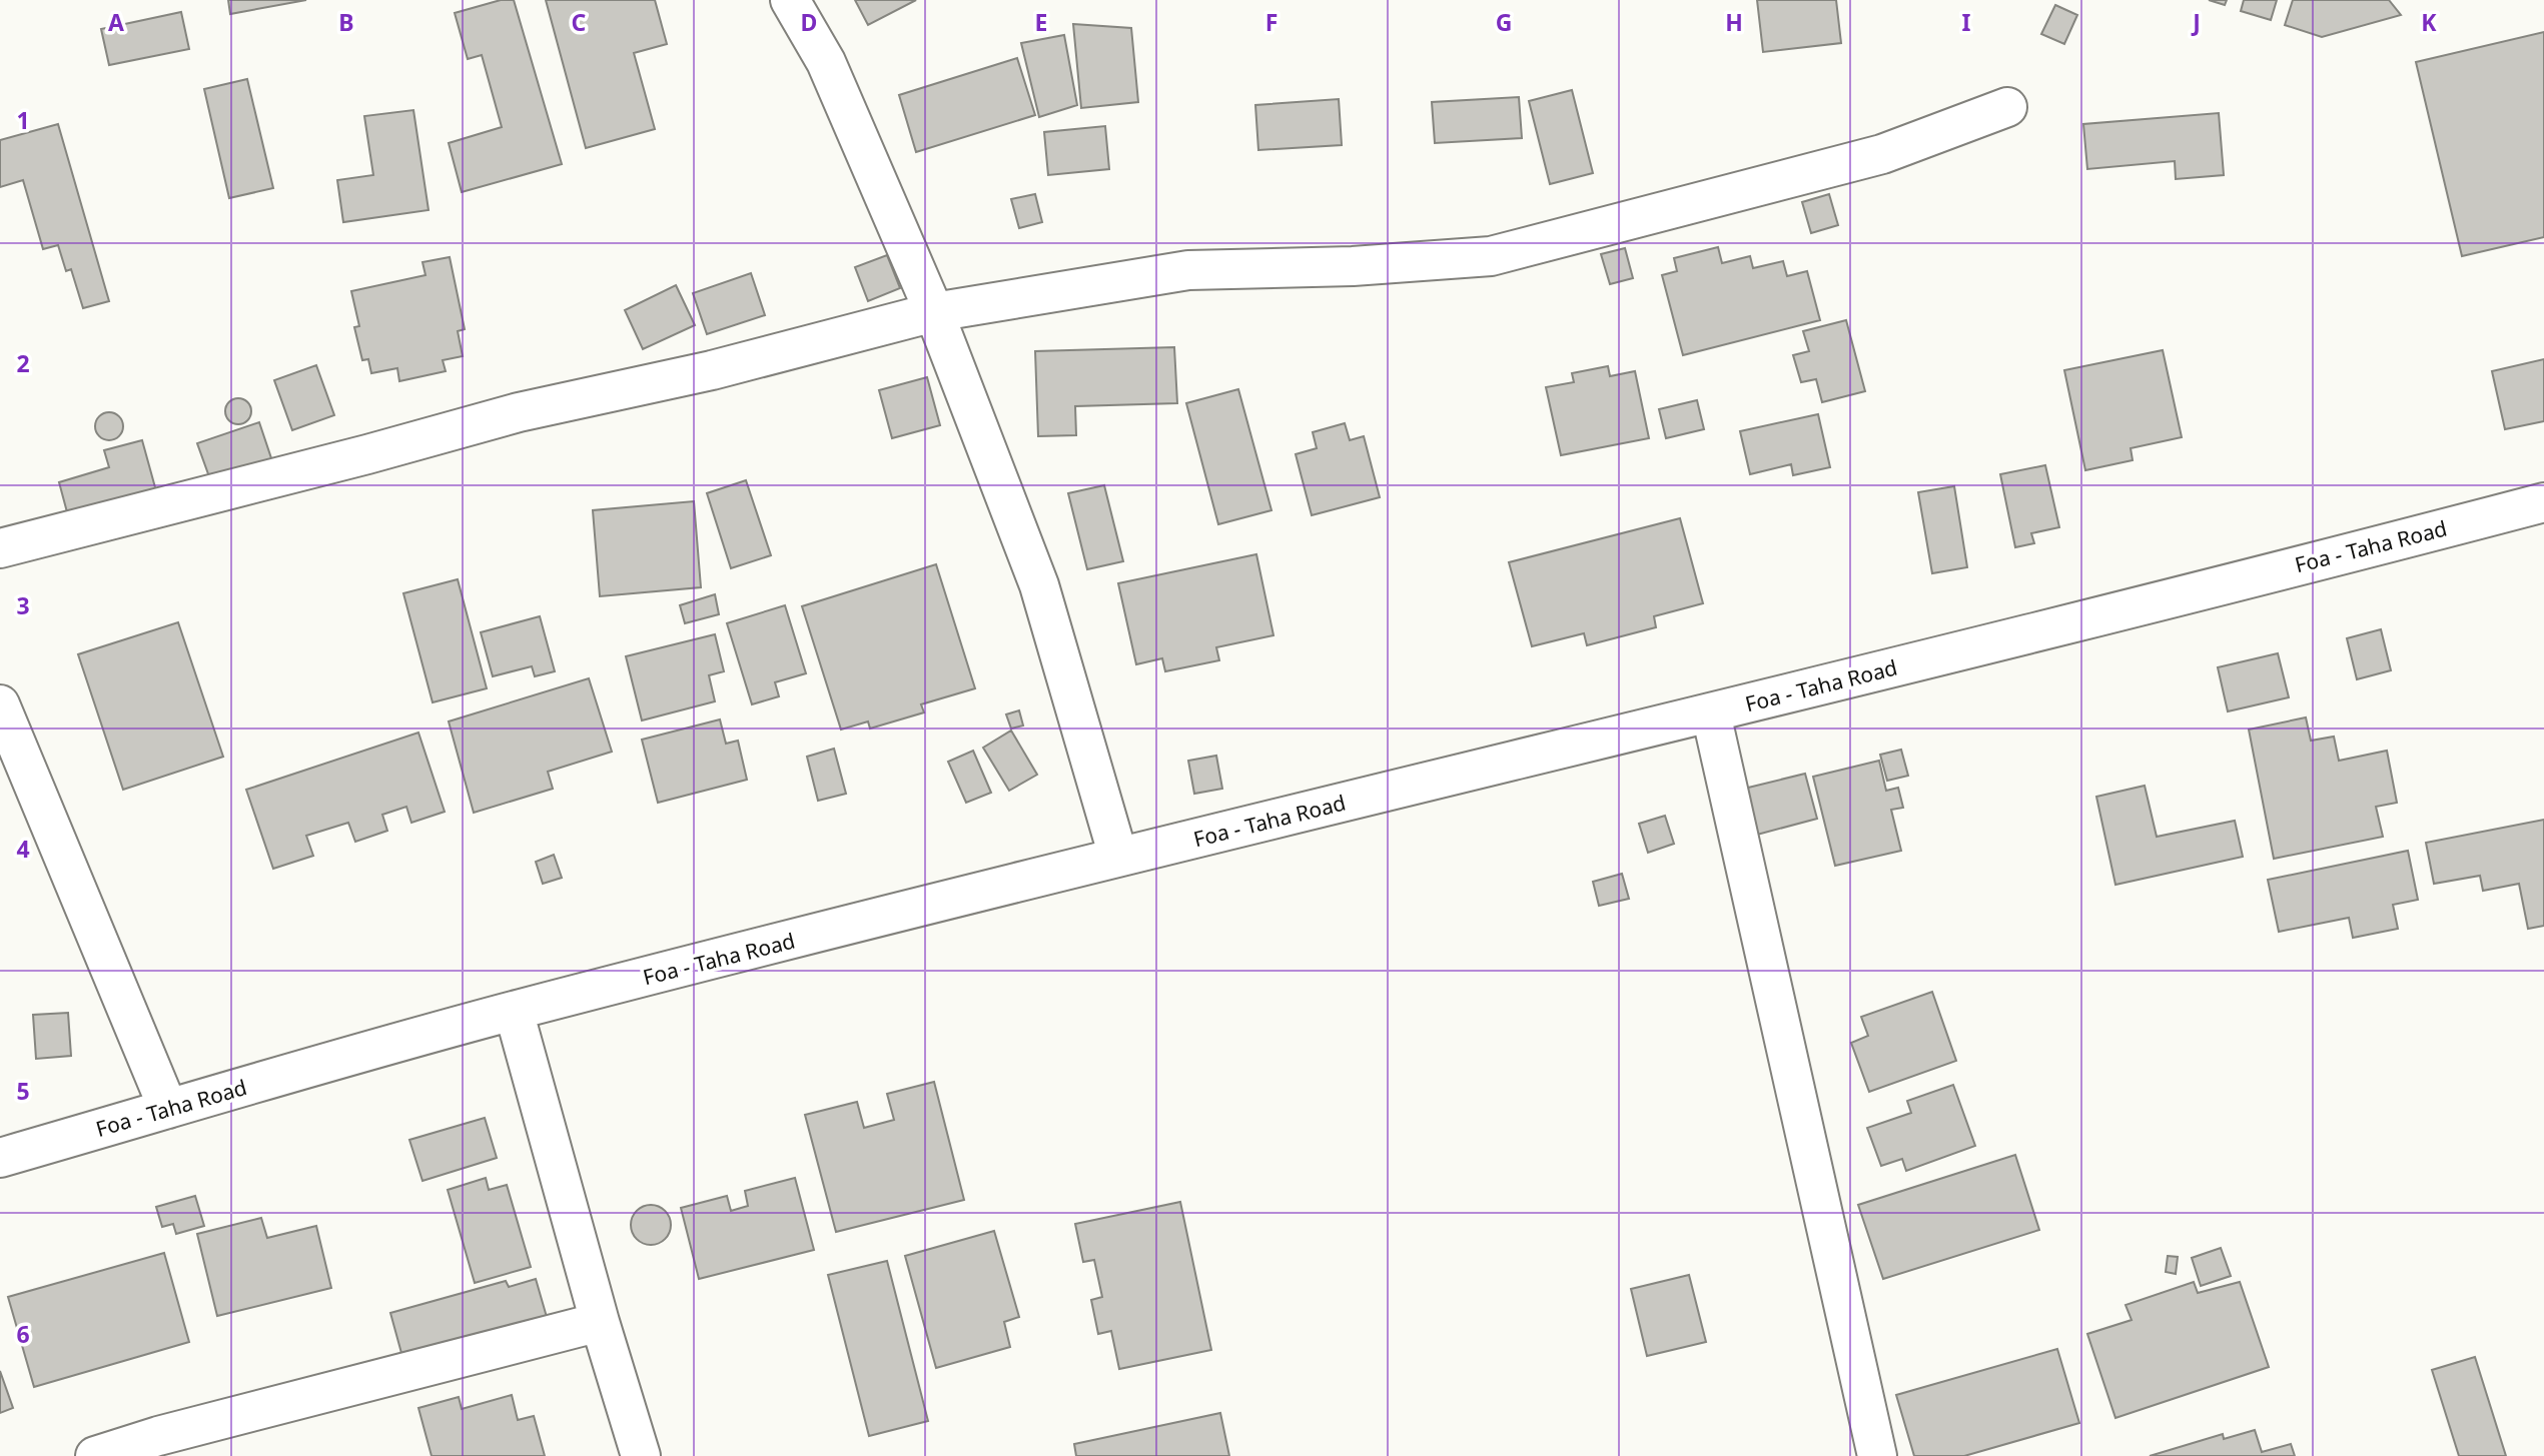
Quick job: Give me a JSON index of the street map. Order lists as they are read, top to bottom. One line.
{"streets":{"street":["Foa - Taha Road"]},"grid":{"columns":["A","B","C","D","E","F","G","H","I","J","K"],"rows":["1","2","3","4","5","6"]}}
